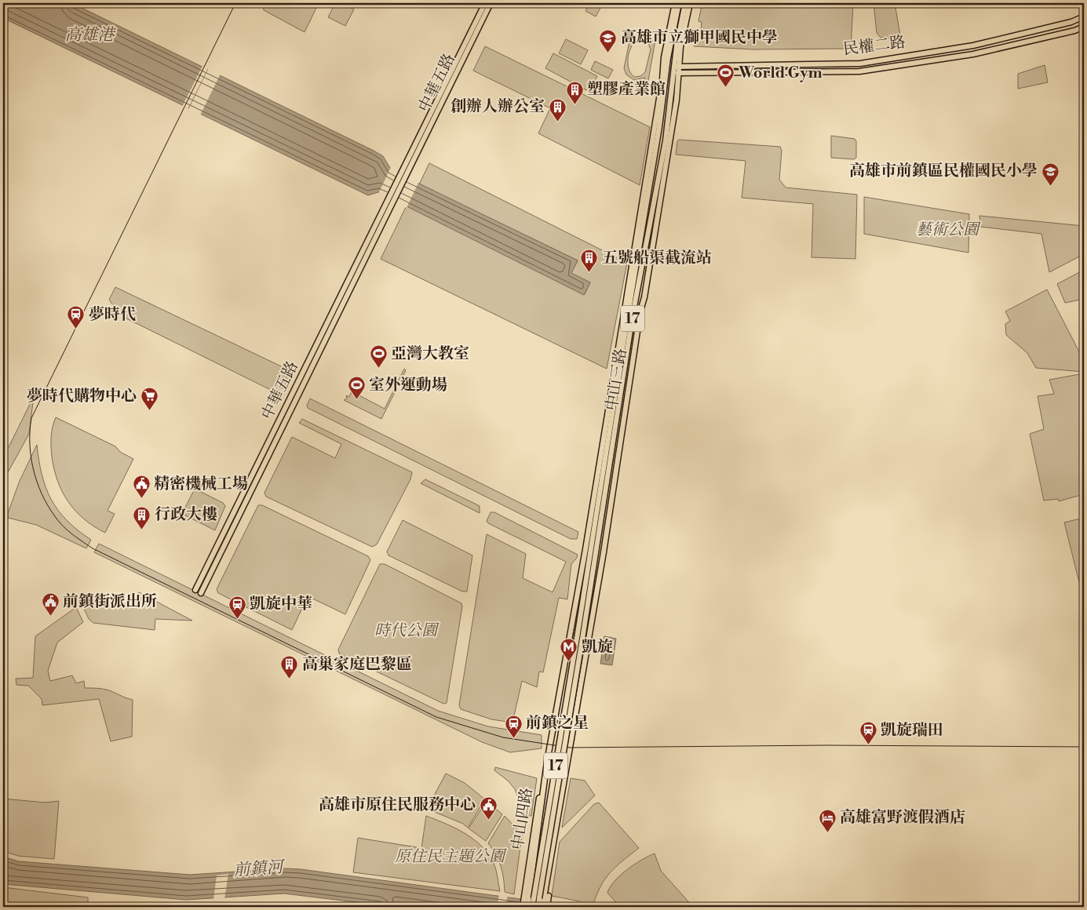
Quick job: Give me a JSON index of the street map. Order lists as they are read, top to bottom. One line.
{"streets":{"main road":["民權二路","中華五路","17","中山三路","中山四路"]},"crossings":[["民權二路","中山三路"],["17","中山三路"],["17","中山四路"],["中山三路","中山四路"]],"water":["高雄港","前鎮河"],"parks":["藝術公園","時代公園","原住民主題公園"],"places":{"school or university":["高雄市立獅甲國民中學","高雄市前鎮區民權國民小學"],"sports":["World Gym","亞灣大教室","室外運動場"],"building":["塑膠產業館","創辦人辦公室","五號船渠截流站","行政大樓","高巢家庭巴黎區"],"station":["夢時代","凱旋中華","前鎮之星","凱旋瑞田"],"supermarket":["夢時代購物中心"],"public building":["精密機械工場","前鎮街派出所","高雄市原住民服務中心"],"metro station":["凱旋"],"hotel":["高雄富野渡假酒店"]}}
